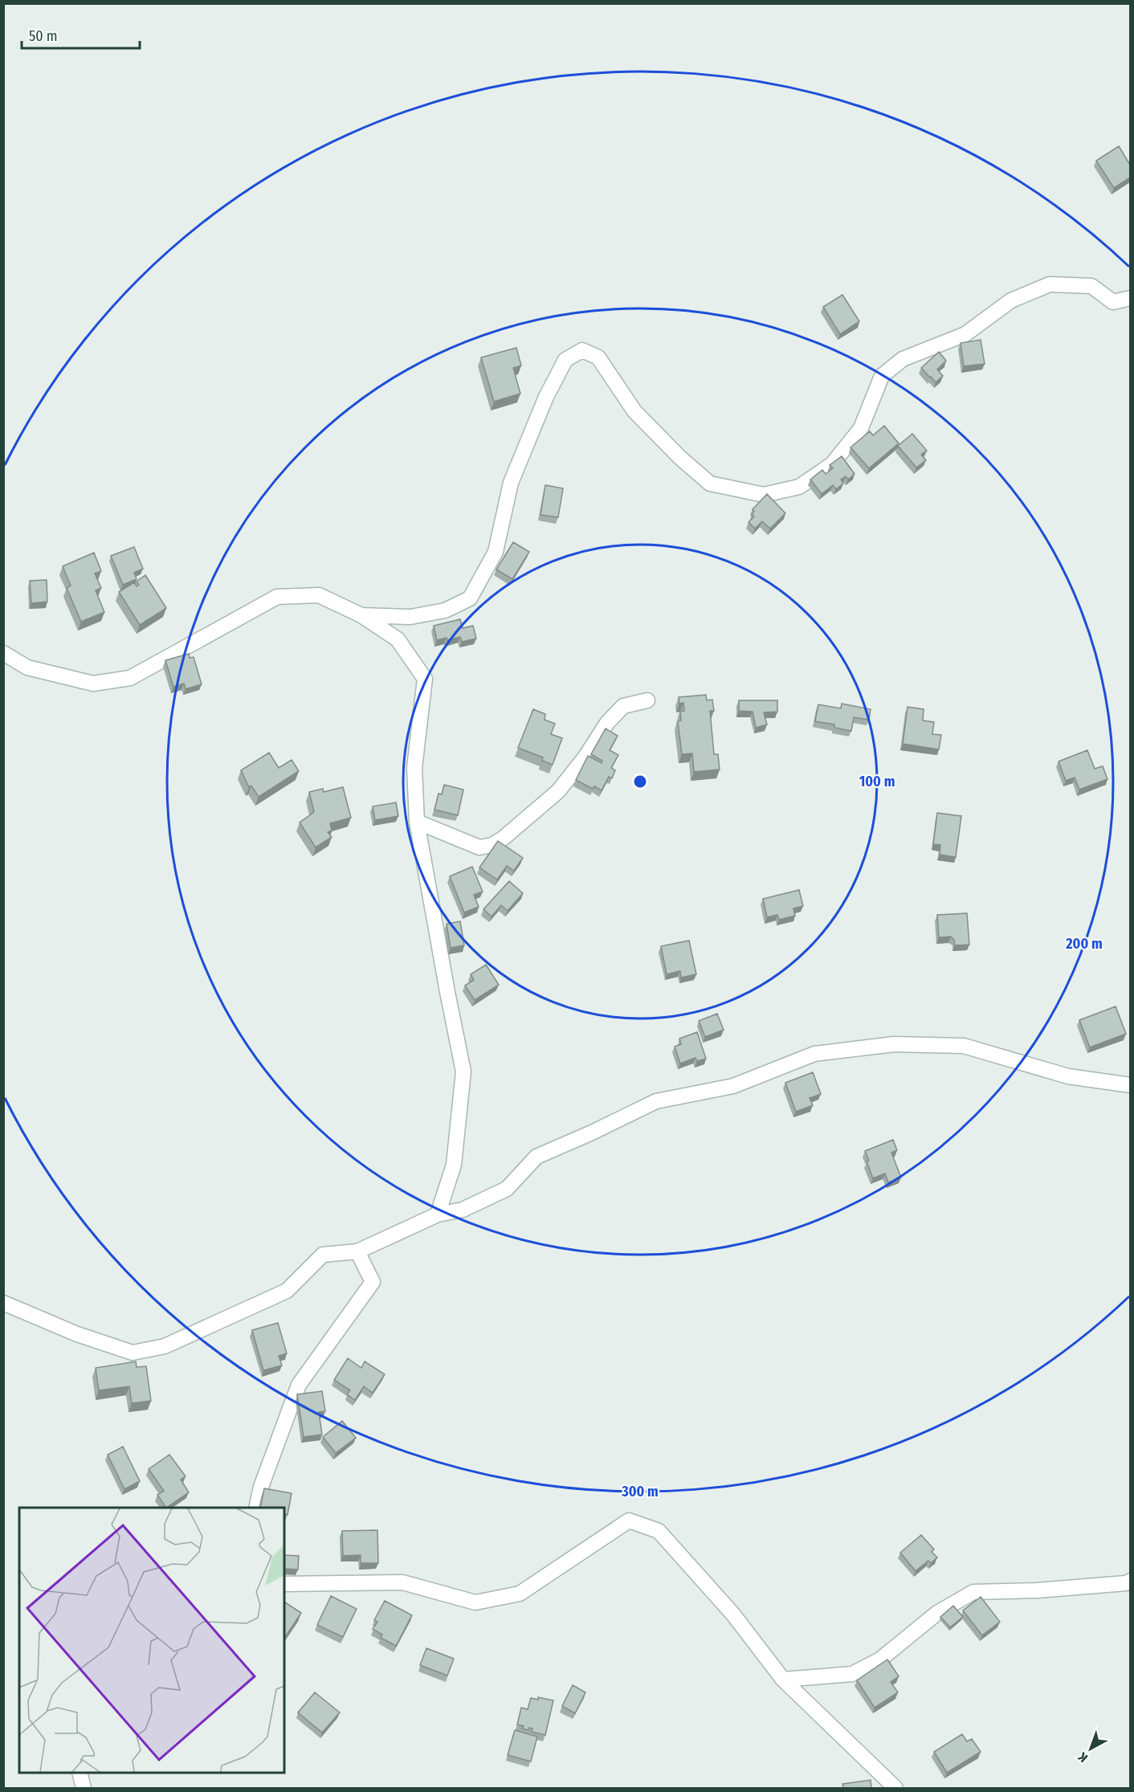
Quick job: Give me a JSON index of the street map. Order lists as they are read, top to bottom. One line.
{"scale_bar":"50 m","north":"bottom left","rings":["100 m","200 m","300 m"]}
